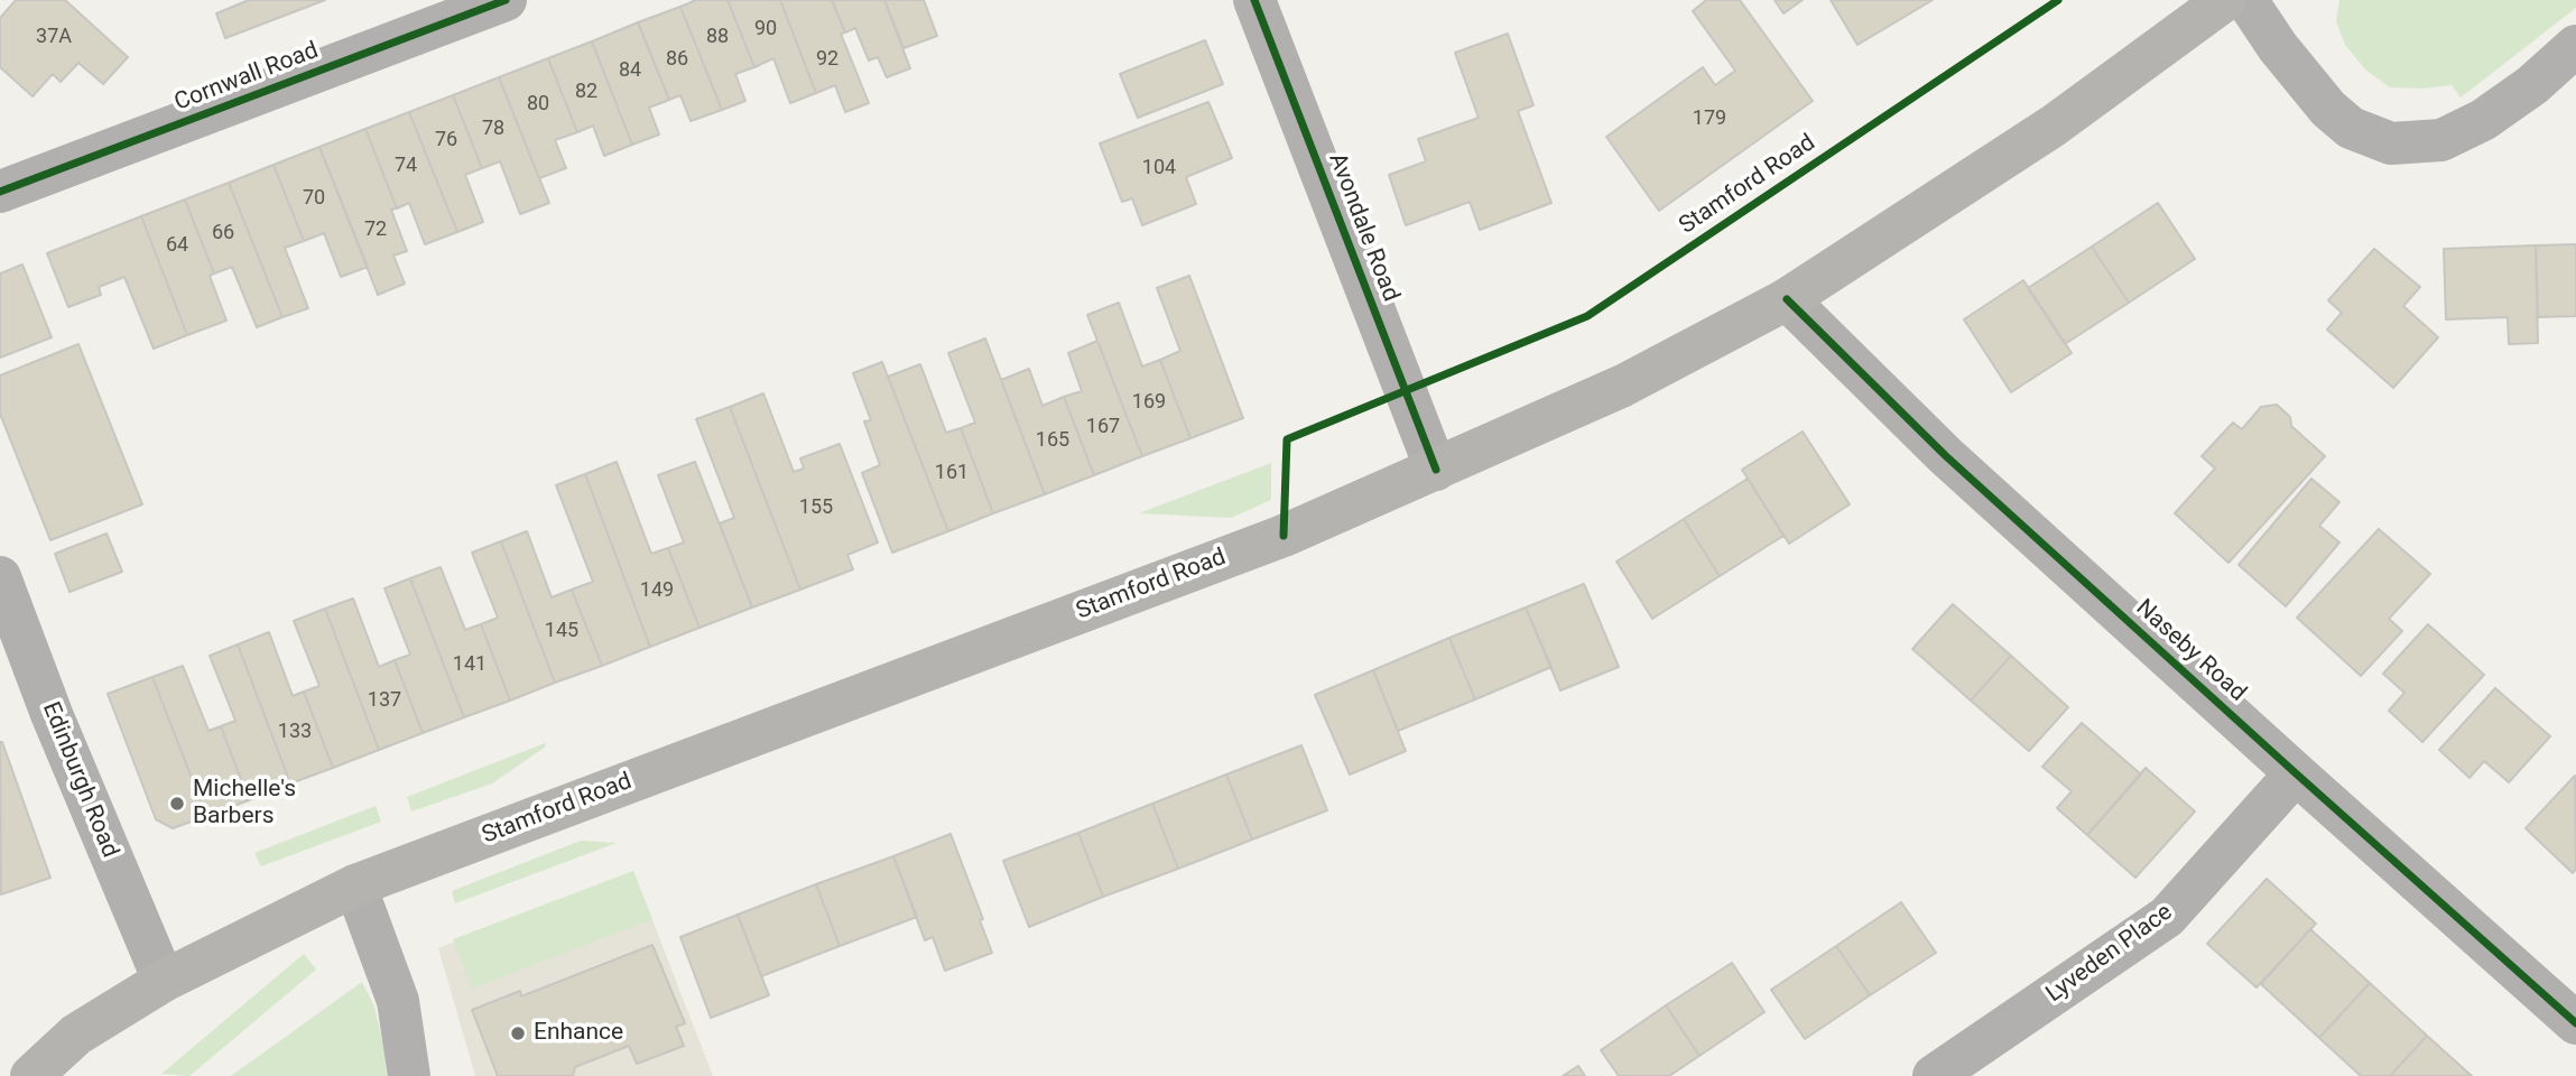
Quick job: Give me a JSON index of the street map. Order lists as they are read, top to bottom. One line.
{"streets":{"main road":["Stamford Road"],"street":["Cornwall Road","Avondale Road","Naseby Road","Edinburgh Road","Lyveden Place"]},"crossings":[["Stamford Road","Avondale Road"],["Stamford Road","Naseby Road"],["Stamford Road","Edinburgh Road"],["Naseby Road","Lyveden Place"]],"places":["Michelle's Barbers","Enhance"],"house_numbers":["90","37A","88","86","92","84","82","80","179","78","76","74","104","70","72","66","64","169","167","165","161","155","149","145","141","137","133"]}
